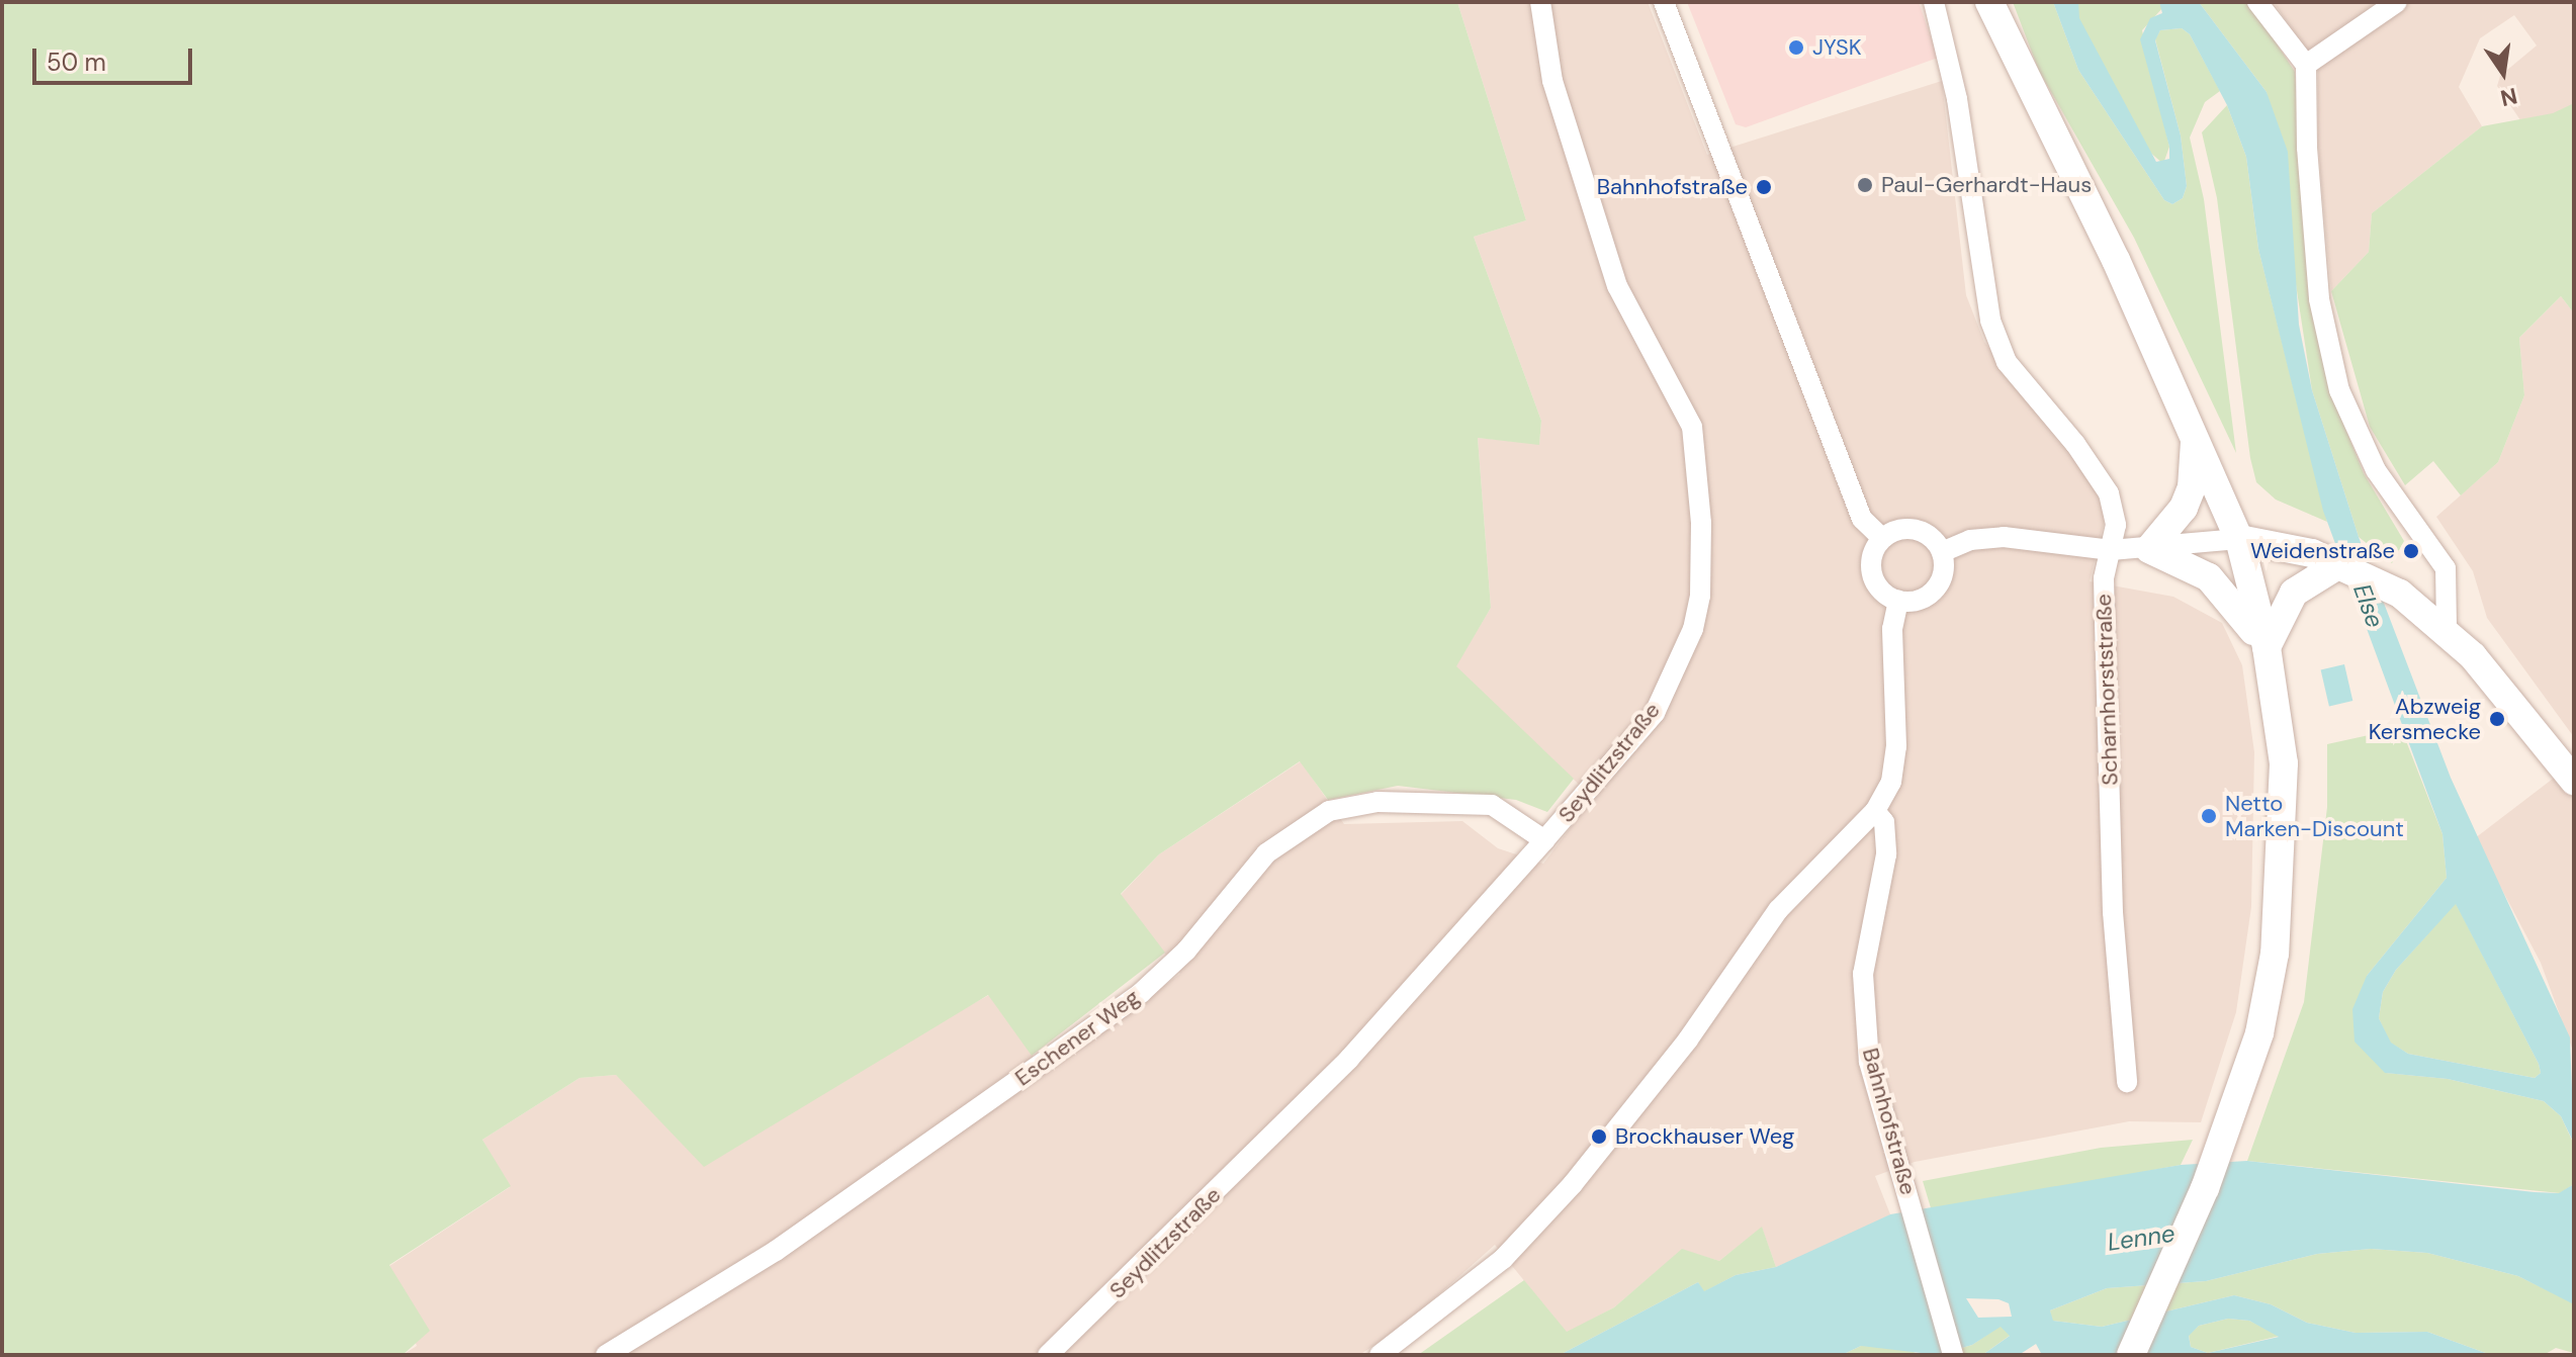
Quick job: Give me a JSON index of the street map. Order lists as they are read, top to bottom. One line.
{"streets":{"street":["Scharnhorststraße","Seydlitzstraße","Eschener Weg","Bahnhofstraße"]},"crossings":[["Seydlitzstraße","Eschener Weg"]],"water":["Else","Lenne"],"places":["JYSK","Paul-Gerhardt-Haus","Bahnhofstraße","Weidenstraße","Abzweig Kersmecke","Netto Marken-Discount","Brockhauser Weg"],"scale_bar":"50 m","north":"bottom"}
